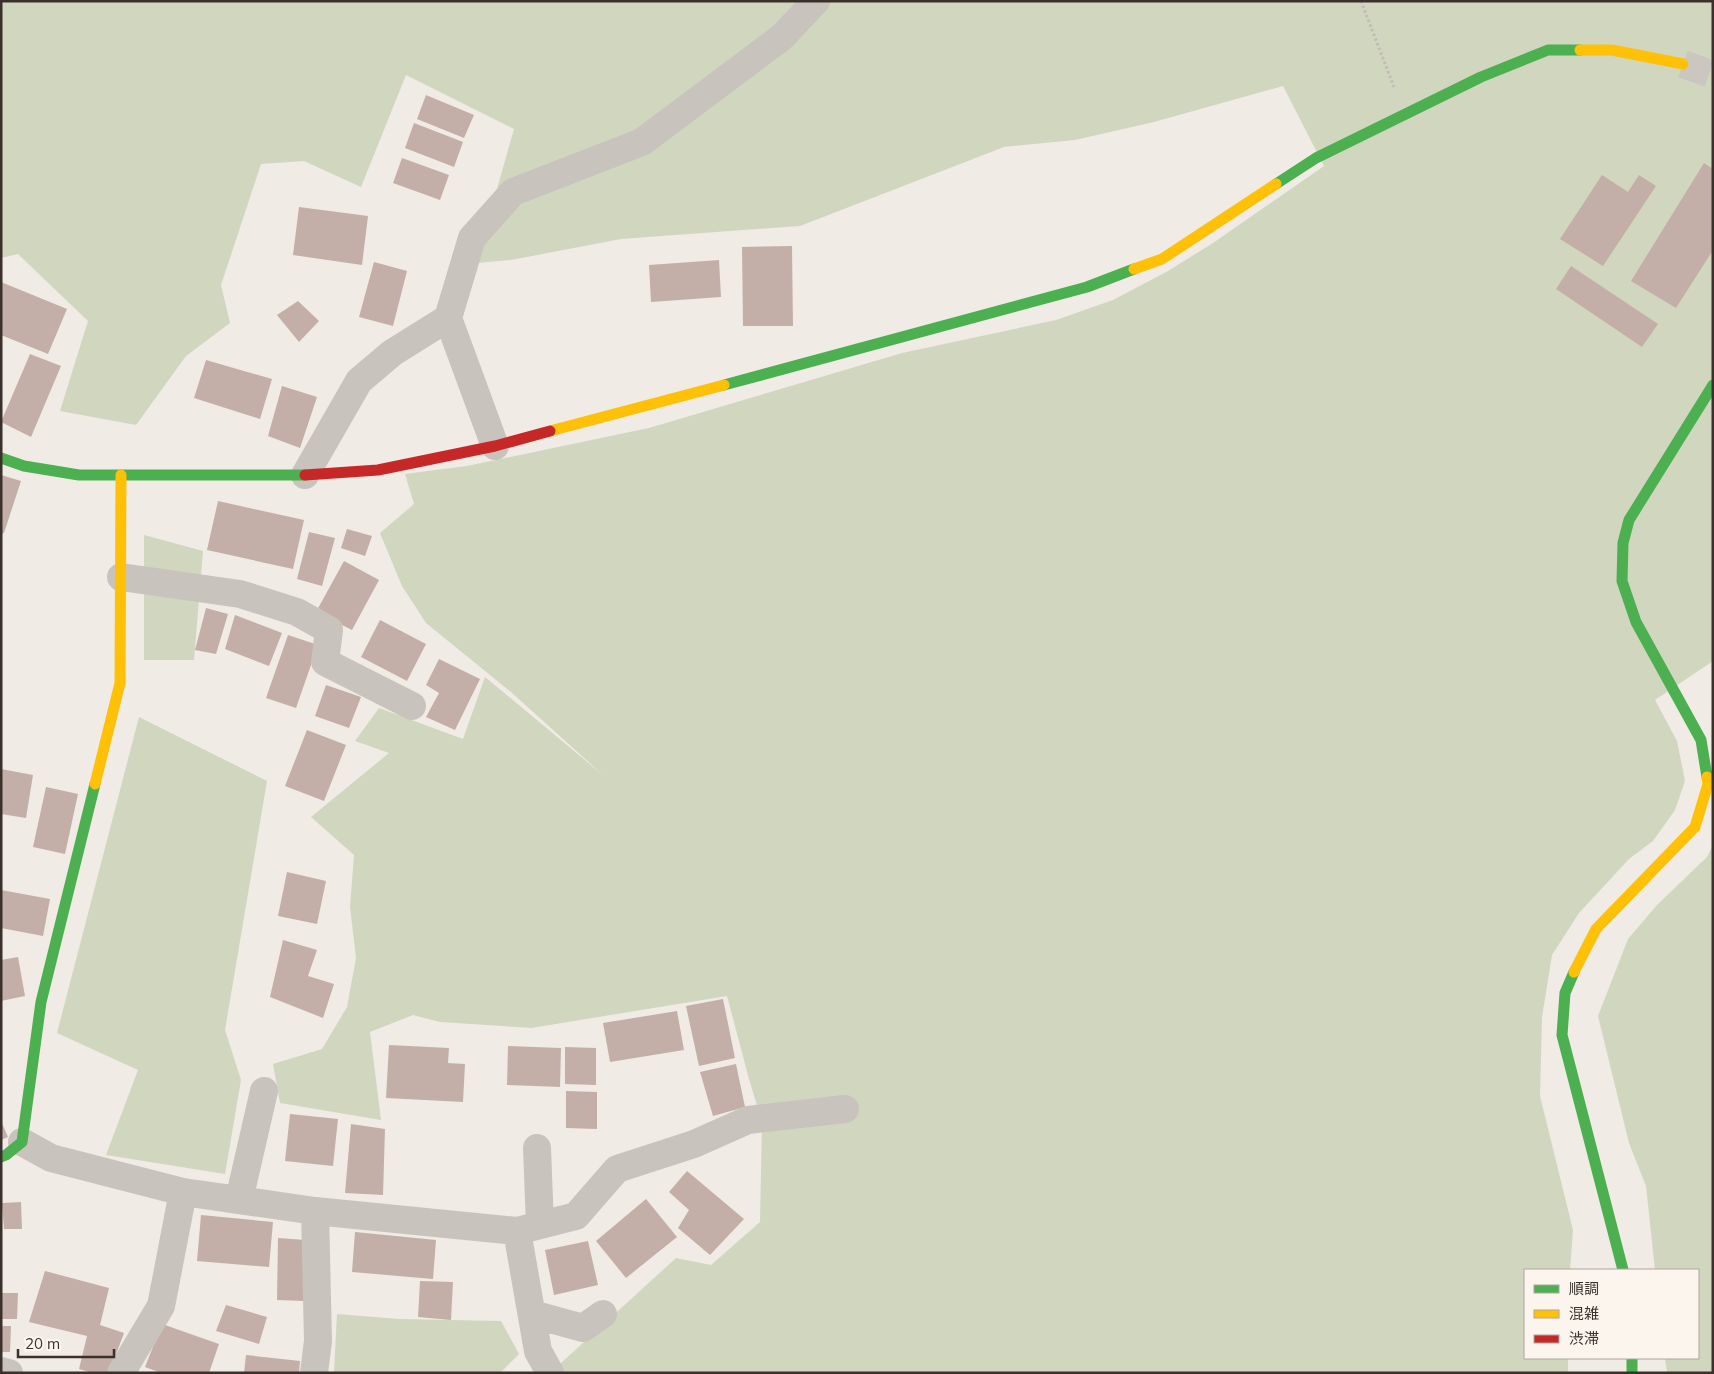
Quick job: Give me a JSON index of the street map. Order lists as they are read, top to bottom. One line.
{"legend":["順調","混雑","渋滞"],"scale_bar":"20 m"}
